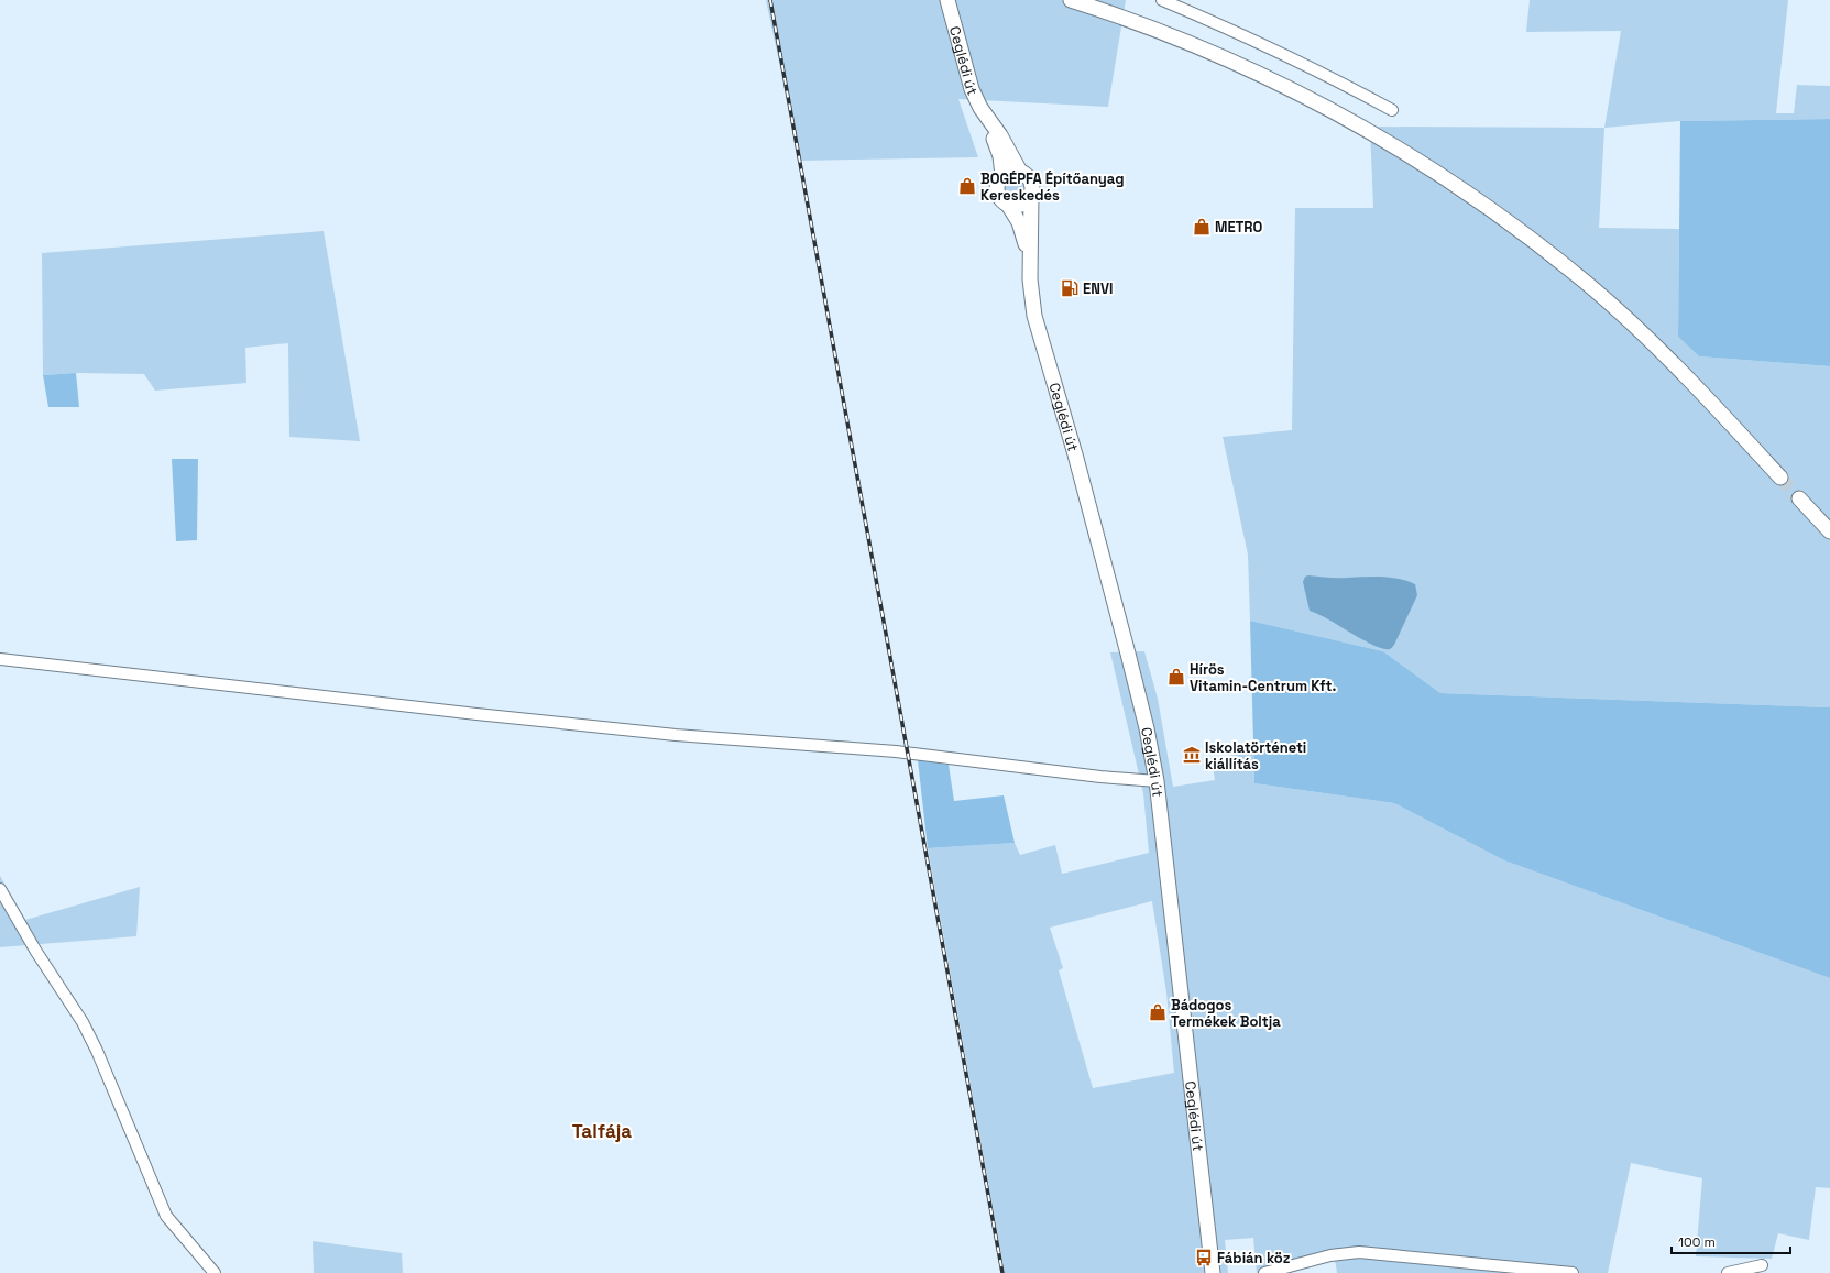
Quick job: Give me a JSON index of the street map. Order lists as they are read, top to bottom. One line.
{"streets":{"main road":["Ceglédi út"]},"districts":["Talfája"],"places":{"shop":["BOGÉPFA Építőanyag Kereskedés","METRO","Hírös Vitamin-Centrum Kft.","Bádogos Termékek Boltja"],"fuel station":["ENVI"],"museum":["Iskolatörténeti kiállítás"],"bus stop":["Fábián köz"]},"scale_bar":"100 m"}
